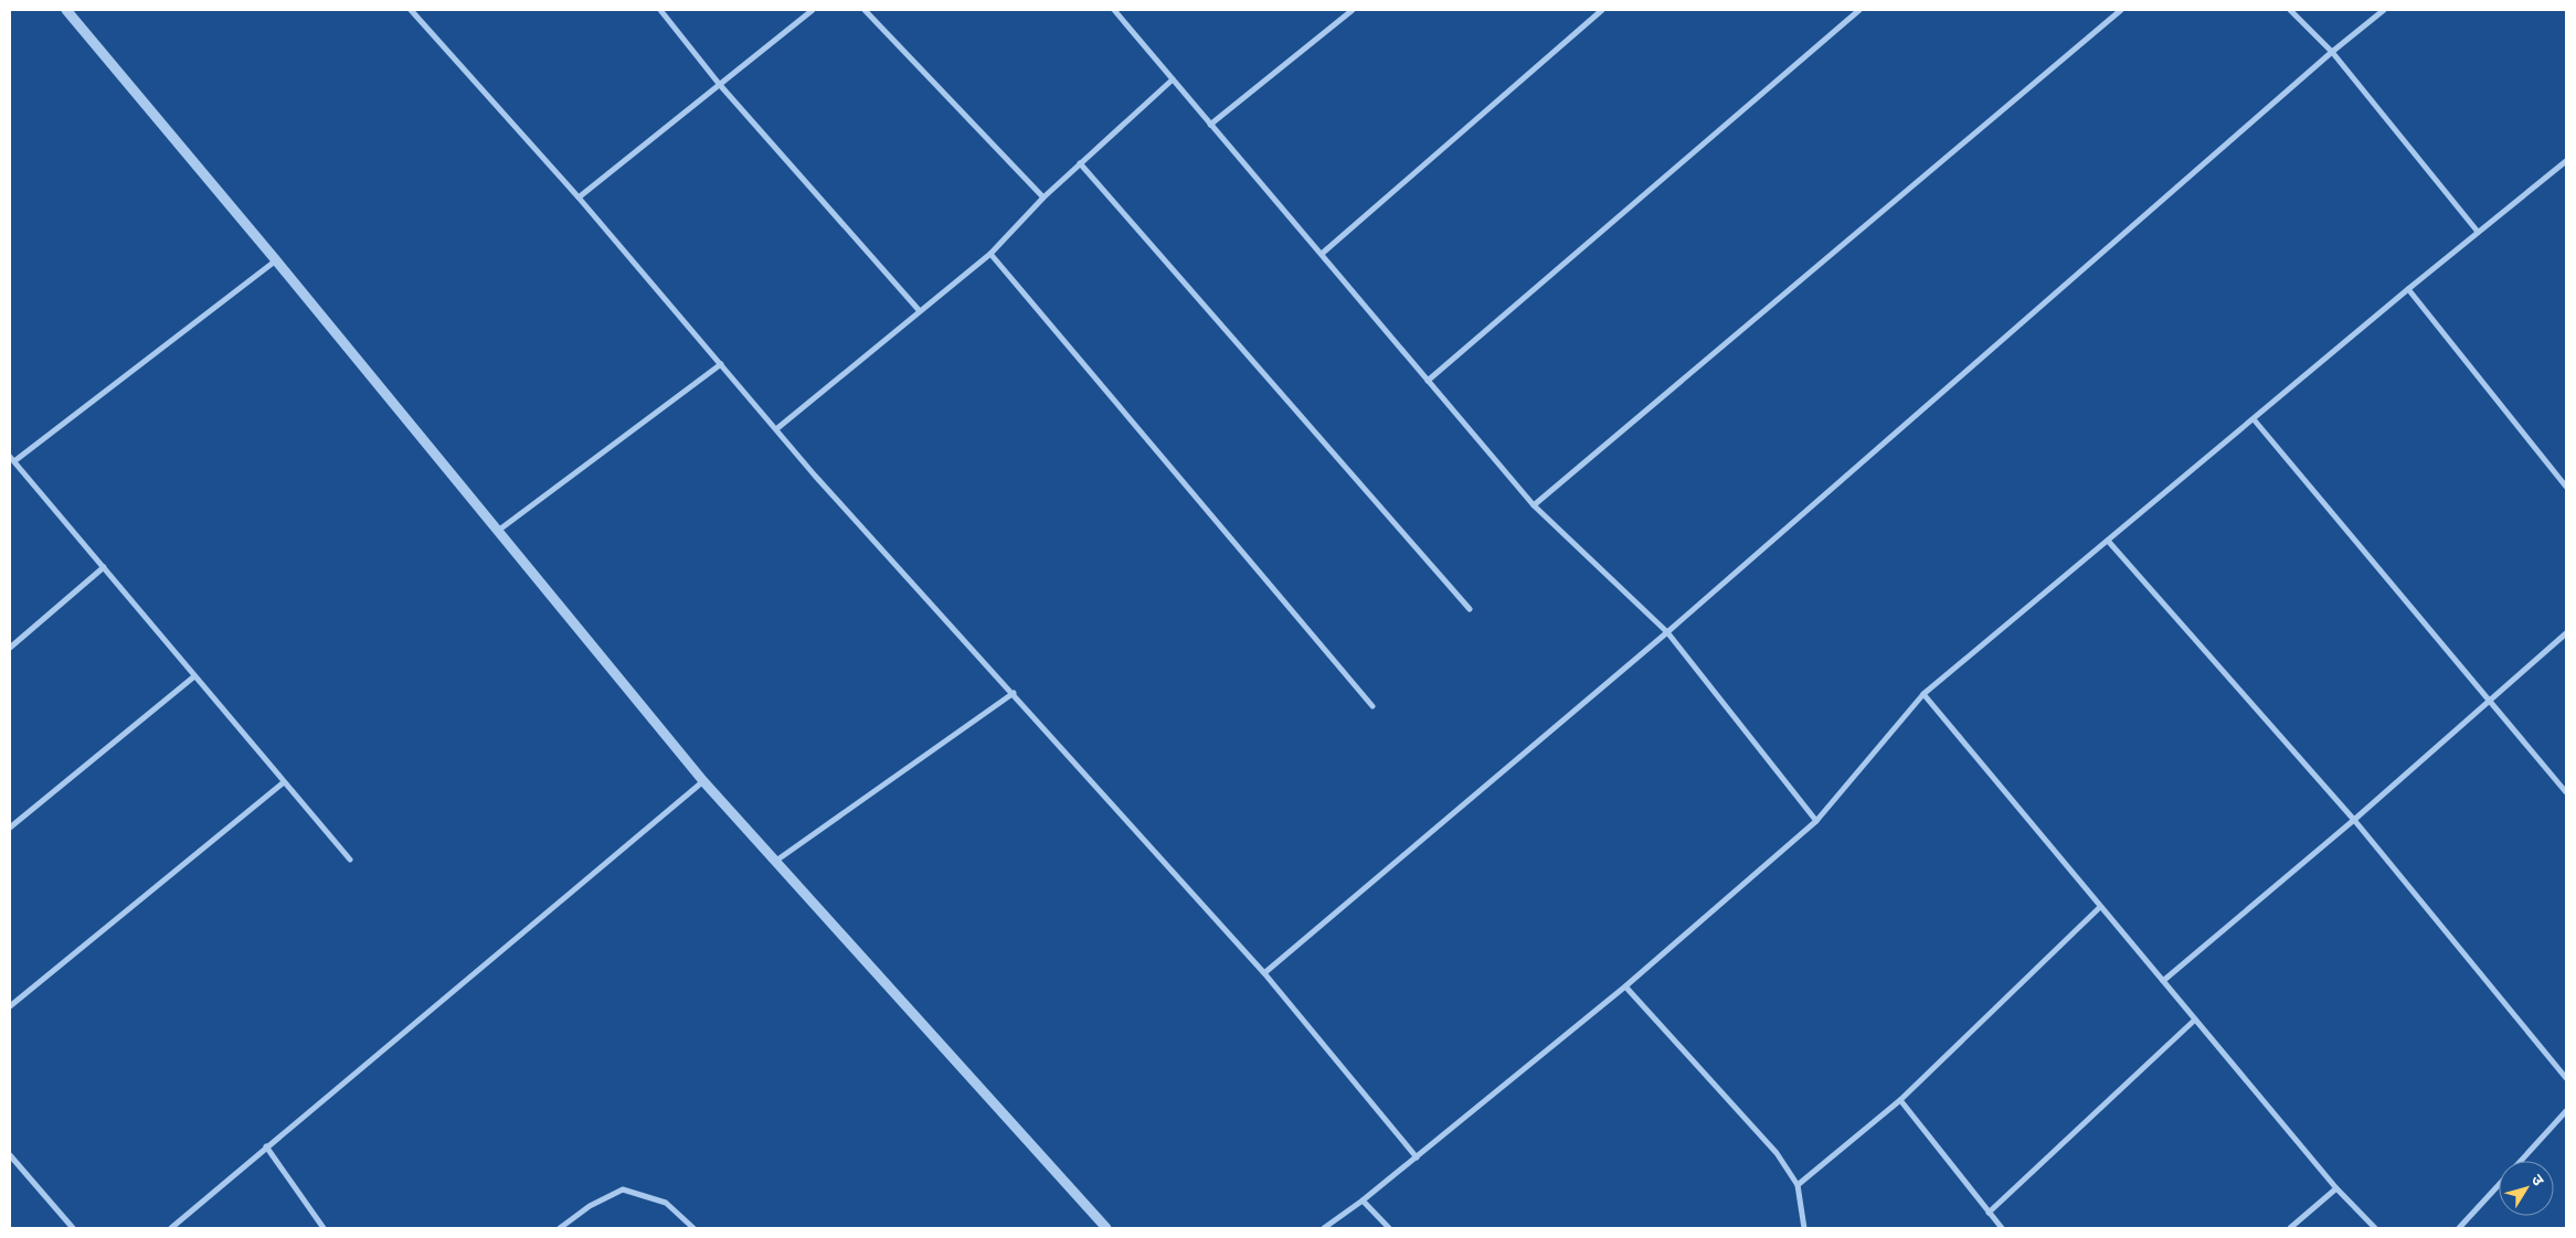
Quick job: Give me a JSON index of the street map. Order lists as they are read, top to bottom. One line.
{"north":"top right"}
